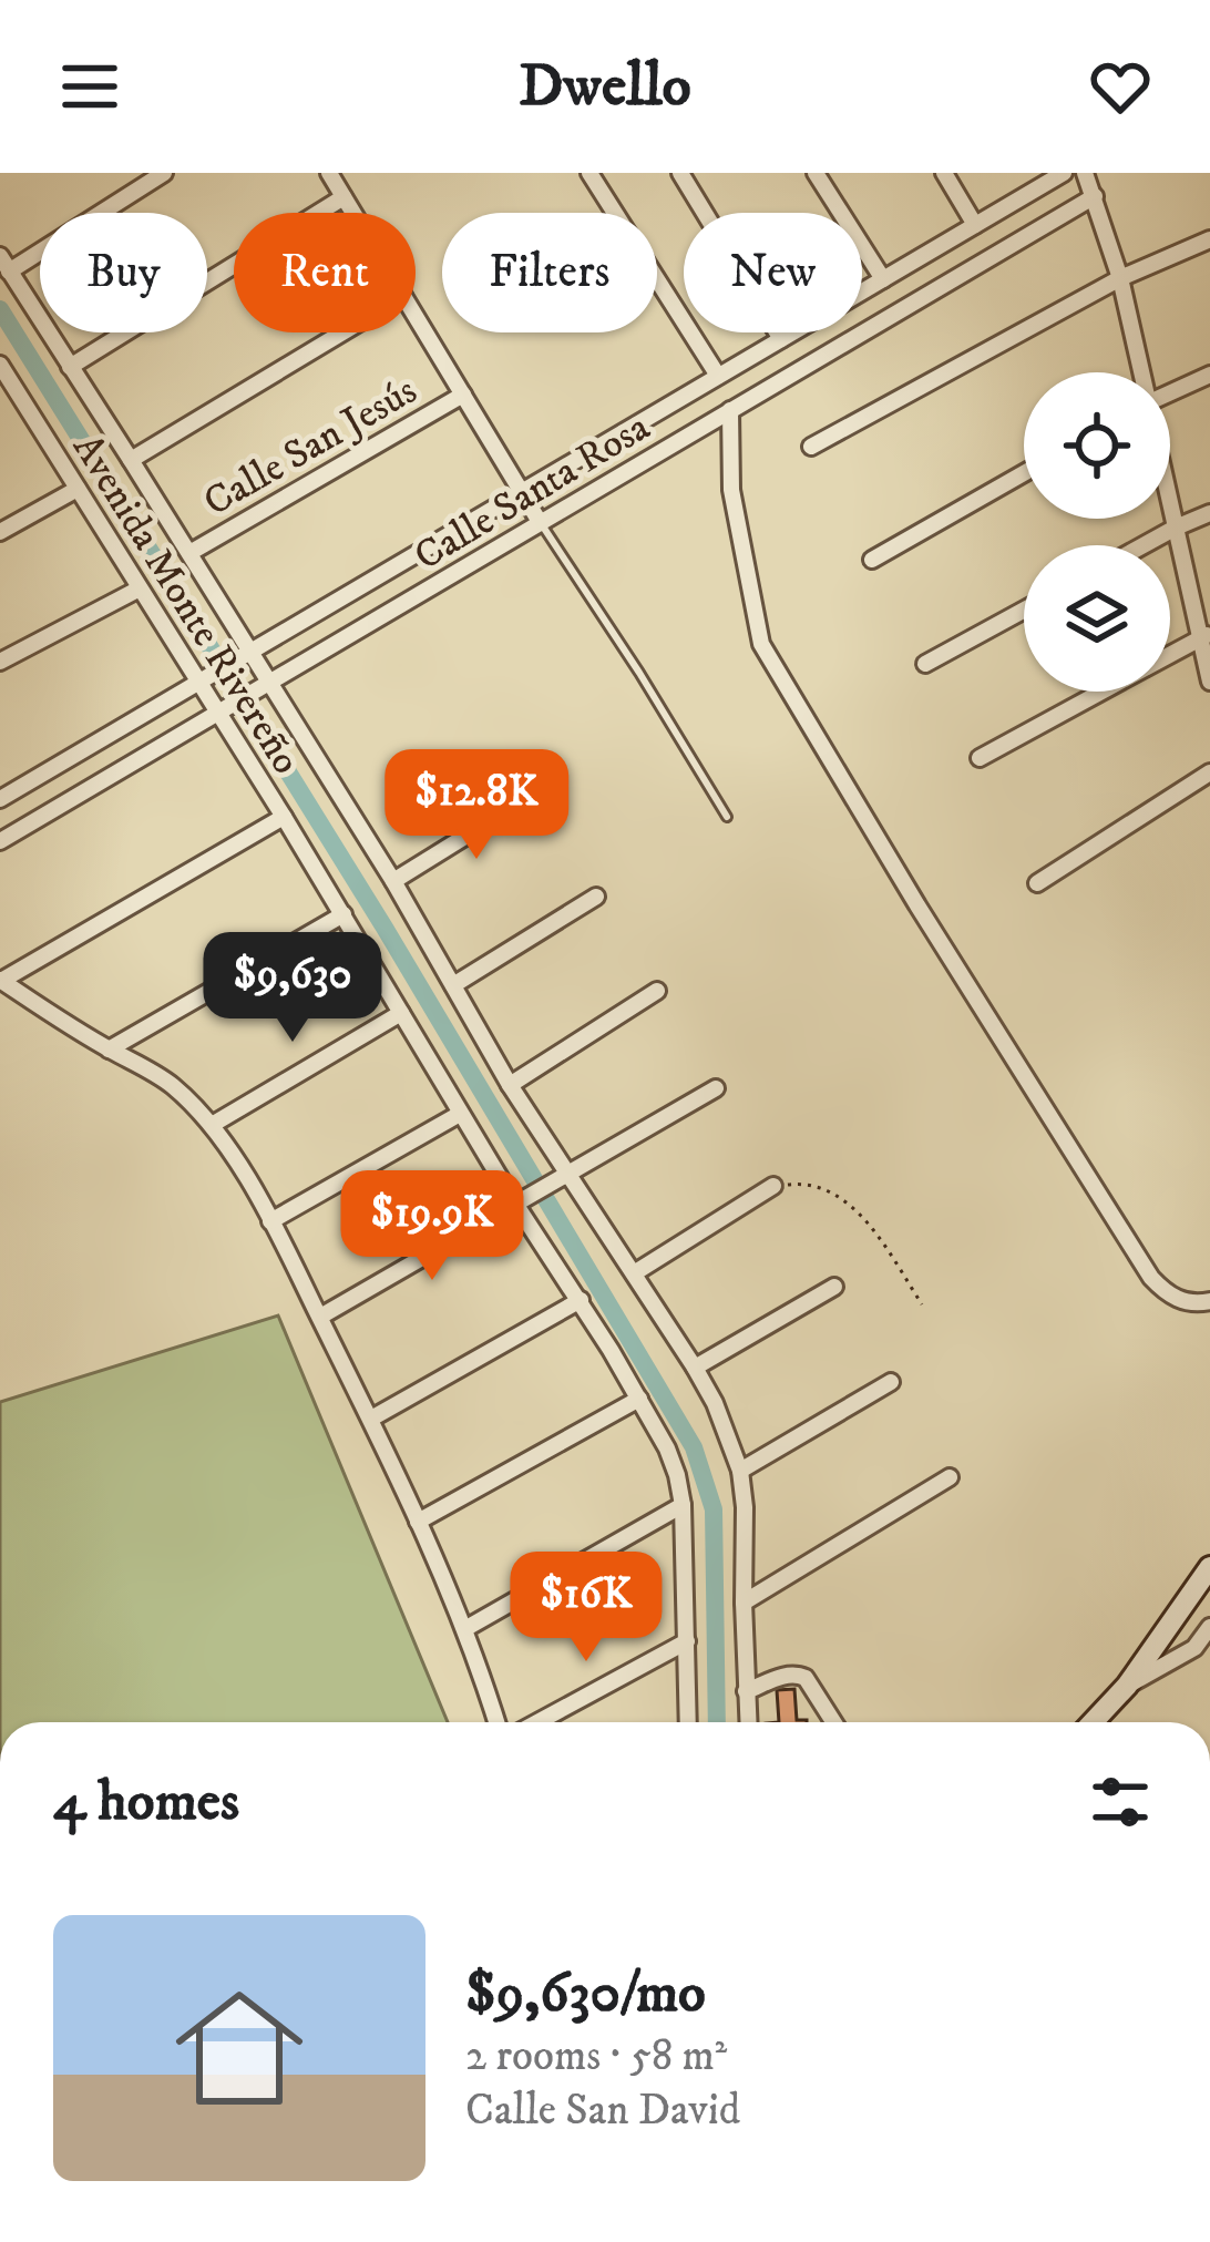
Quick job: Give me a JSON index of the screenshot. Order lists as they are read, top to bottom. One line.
{"streets":{"street":["Calle San Jesús","Calle Santa Rosa","Avenida Monte Rivereño"]},"crossings":[["Calle San Jesús","Avenida Monte Rivereño"],["Calle Santa Rosa","Avenida Monte Rivereño"]],"page":{"header":"Dwello","chip":["Buy","Rent","Filters","New"],"price":["$12.8K","$9,630","$19.9K","$16K"],"heading":"4 homes","list":[{"name":"$9,630/mo","note":"2 rooms · 58 m² · Calle San David"}]}}
